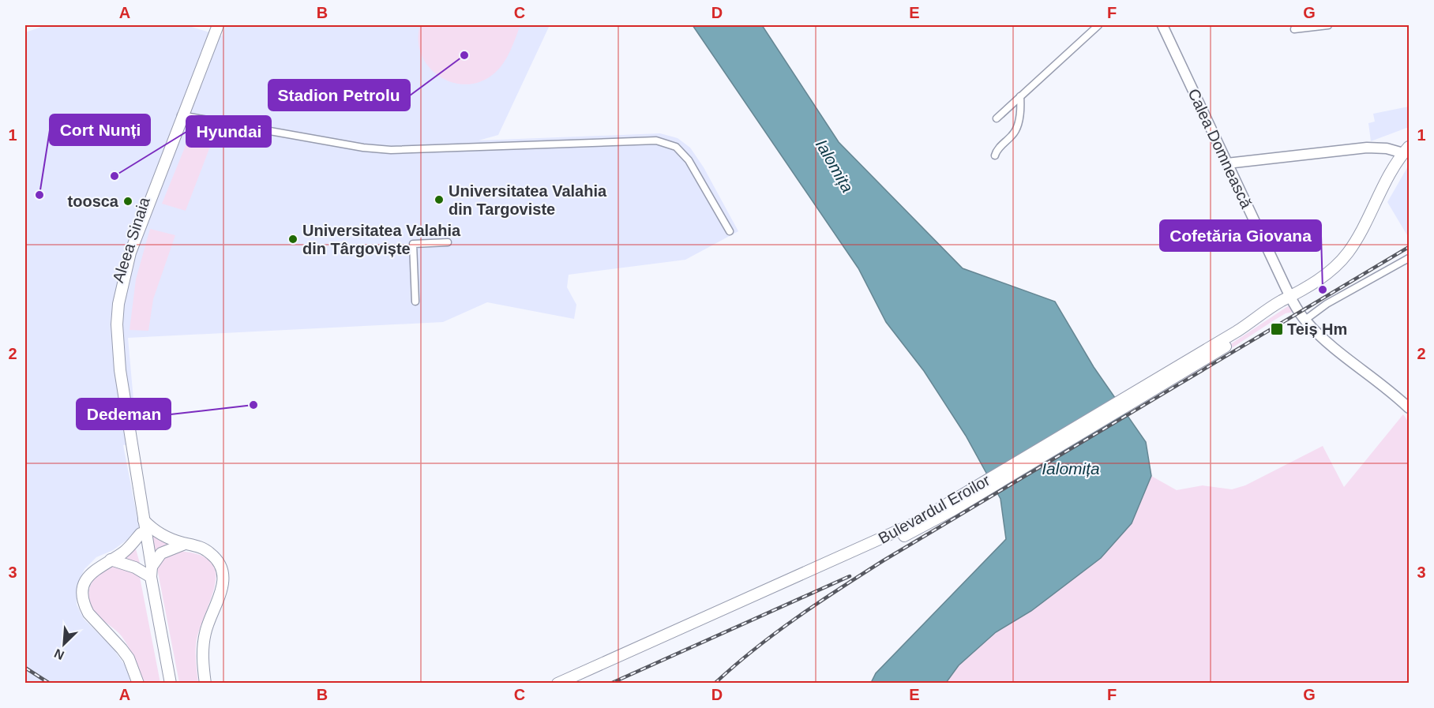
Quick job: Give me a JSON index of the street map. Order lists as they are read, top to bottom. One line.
{"streets":{"main road":["Calea Domnească","Aleea Sinaia","Bulevardul Eroilor"]},"crossings":[["Calea Domnească","Bulevardul Eroilor"]],"water":["Ialomița"],"places":{"other":["Stadion Petrolu","Hyundai","Cort Nunți","Universitatea Valahia din Targoviste","toosca","Universitatea Valahia din Târgoviște","Cofetăria Giovana","Dedeman"],"transit":["Teiș Hm"]},"north":"bottom left","grid":{"columns":["A","B","C","D","E","F","G"],"rows":["1","2","3"]}}
